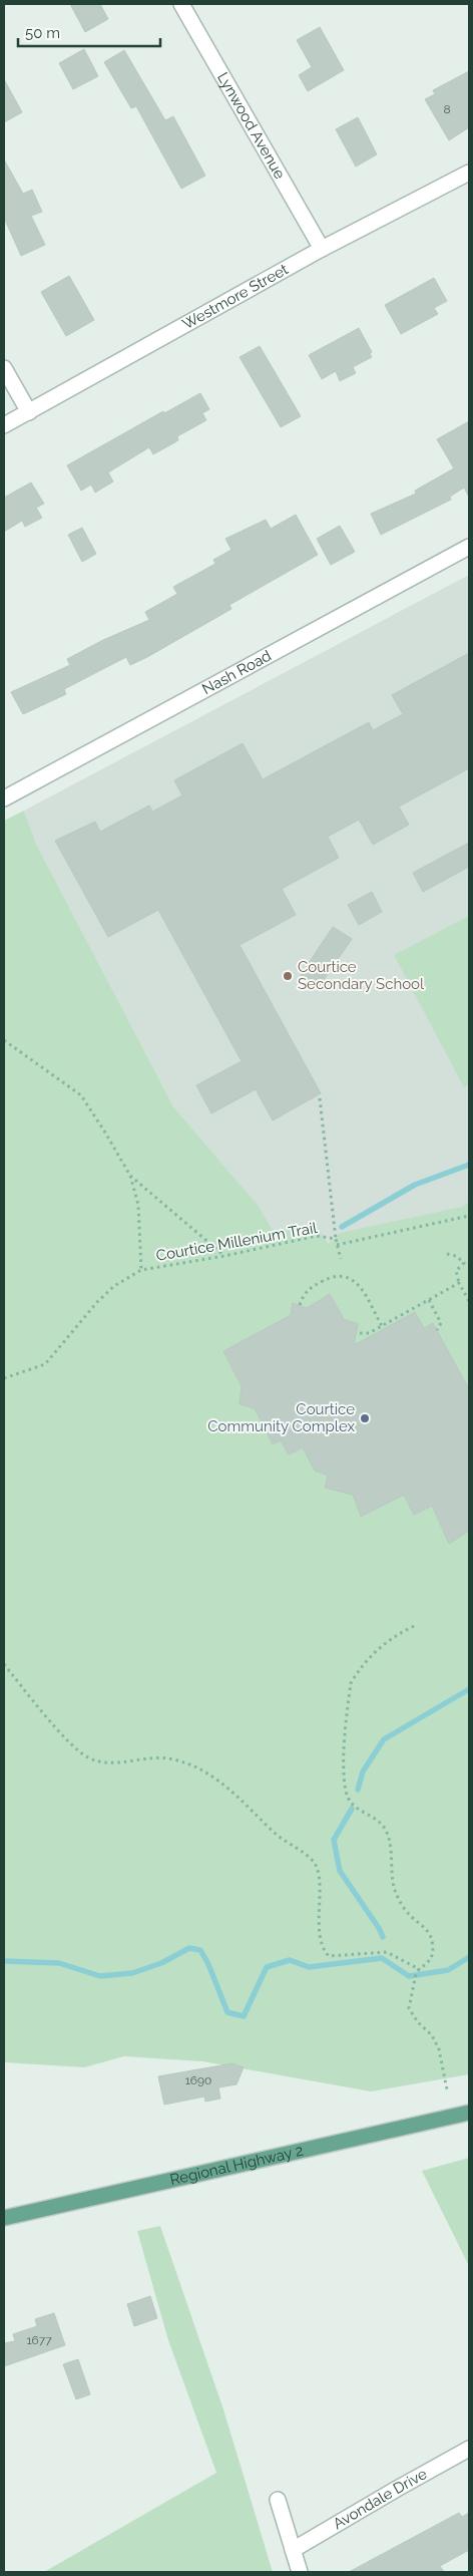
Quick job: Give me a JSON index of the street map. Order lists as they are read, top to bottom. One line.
{"streets":{"main road":["Regional Highway 2"],"street":["Lynwood Avenue","Westmore Street","Nash Road","Avondale Drive"],"path":["Courtice Millenium Trail"]},"crossings":[["Lynwood Avenue","Westmore Street"]],"places":["Courtice Secondary School","Courtice Community Complex"],"house_numbers":["8","1690","1677"],"scale_bar":"50 m"}
